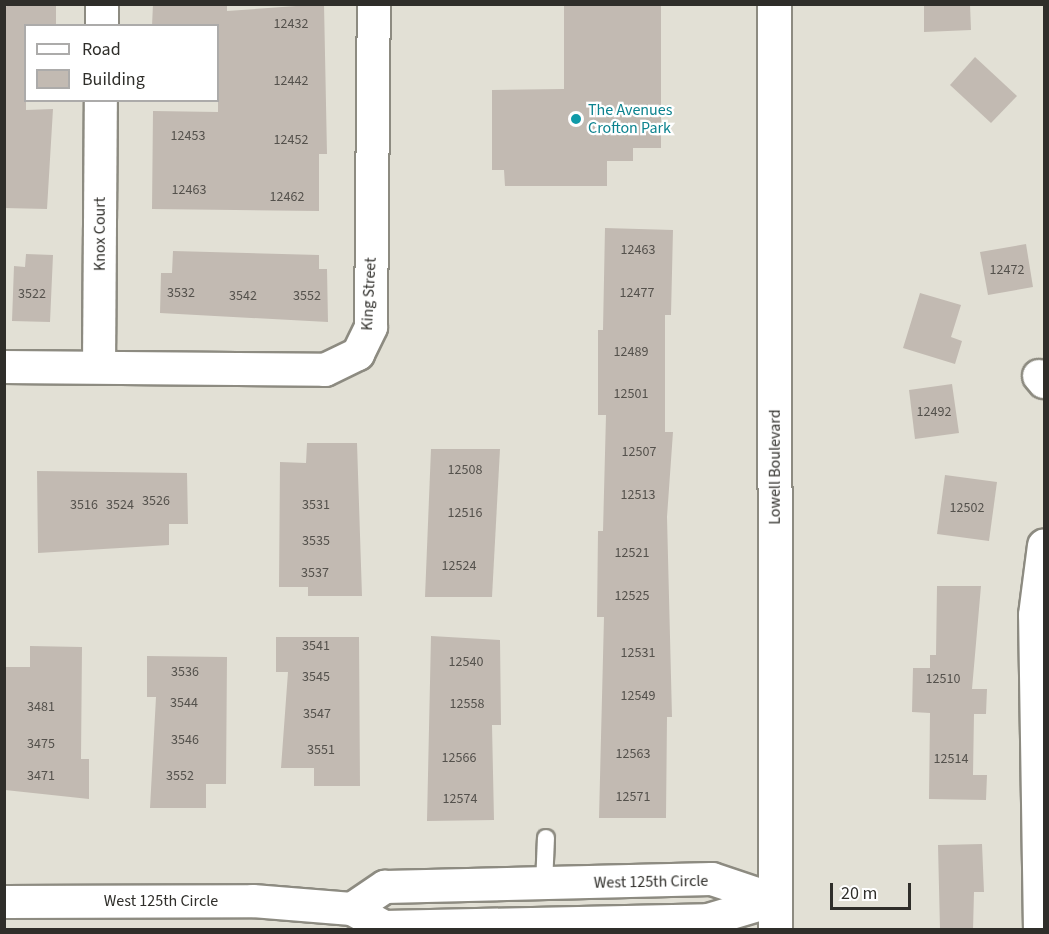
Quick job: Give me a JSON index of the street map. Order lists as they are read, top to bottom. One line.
{"streets":{"main road":["Lowell Boulevard"],"street":["Knox Court","King Street","West 125th Circle"]},"crossings":[["Knox Court","King Street"],["Lowell Boulevard","West 125th Circle"]],"places":["The Avenues Crofton Park"],"house_numbers":["12432","12442","12453","12452","12463","12462","12463","12472","3532","12477","3522","3542","3552","12489","12501","12492","12507","12508","12513","3526","3516","3524","3531","12502","12516","3535","12521","12524","3537","12525","3541","12531","12540","3536","3545","12510","12549","3544","12558","3481","3547","3546","3475","3551","12563","12566","12514","3471","3552","12571","12574"],"legend":["Road","Building"],"scale_bar":"20 m"}
